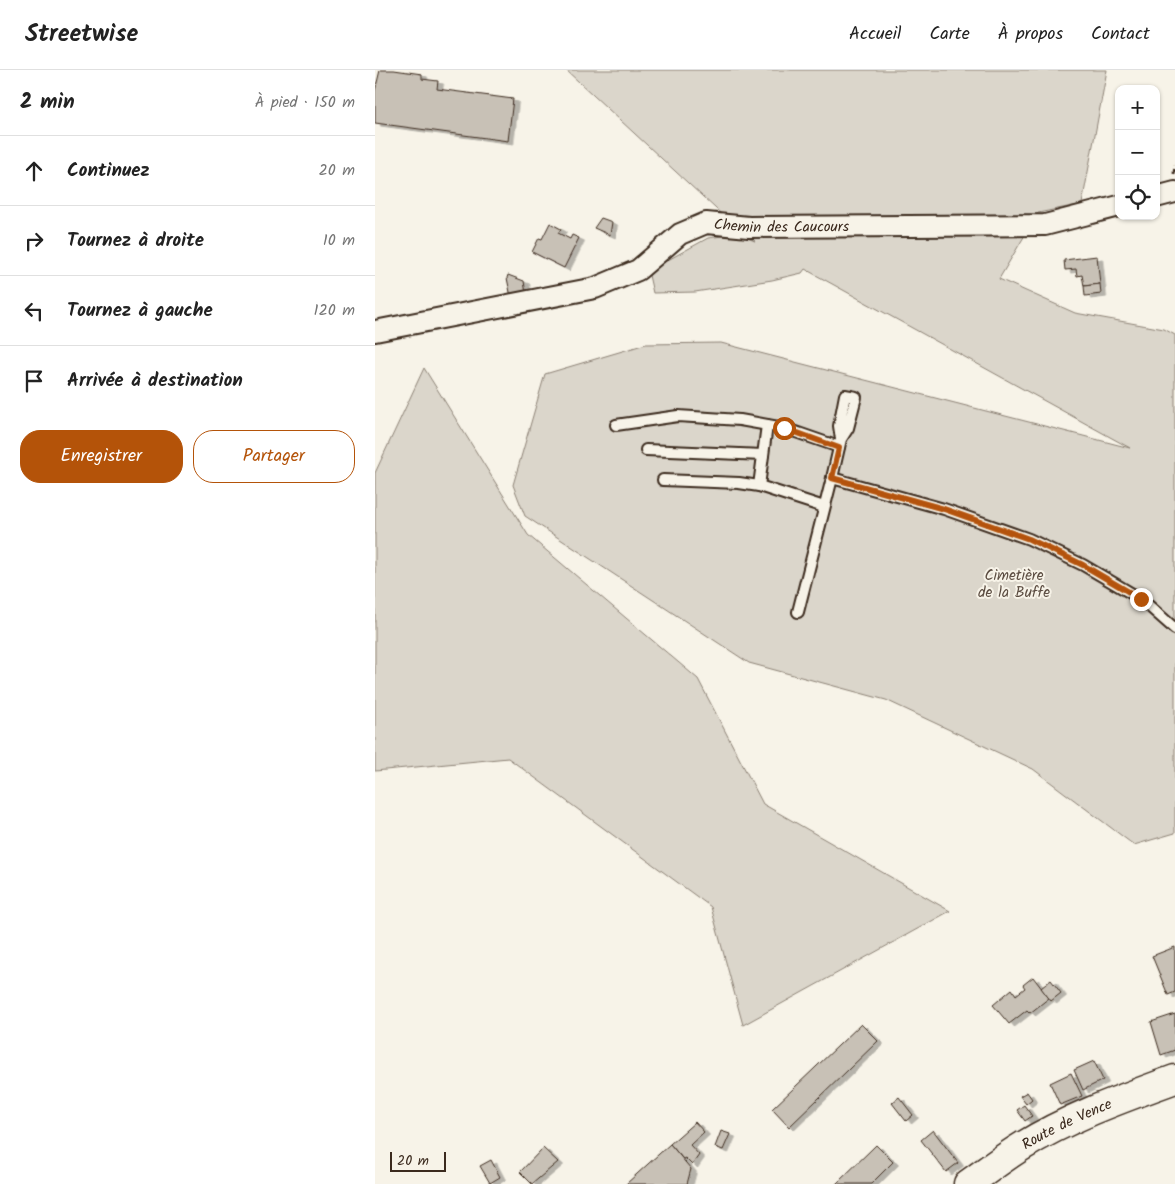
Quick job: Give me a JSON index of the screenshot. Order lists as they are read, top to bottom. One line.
{"streets":{"main road":["Route de Vence"],"street":["Chemin des Caucours"]},"parks":["Cimetière de la Buffe"],"scale_bar":"20 m","page":{"header":"Streetwise","nav":["Accueil","Carte","À propos","Contact"],"heading":["2 min","À pied · 150 m"],"map_buttons":["+","−"],"list":[["Continuez","20 m"],["Tournez à droite","10 m"],["Tournez à gauche","120 m"],"Arrivée à destination"],"buttons":["Enregistrer","Partager"],"scale":"20 m"}}
